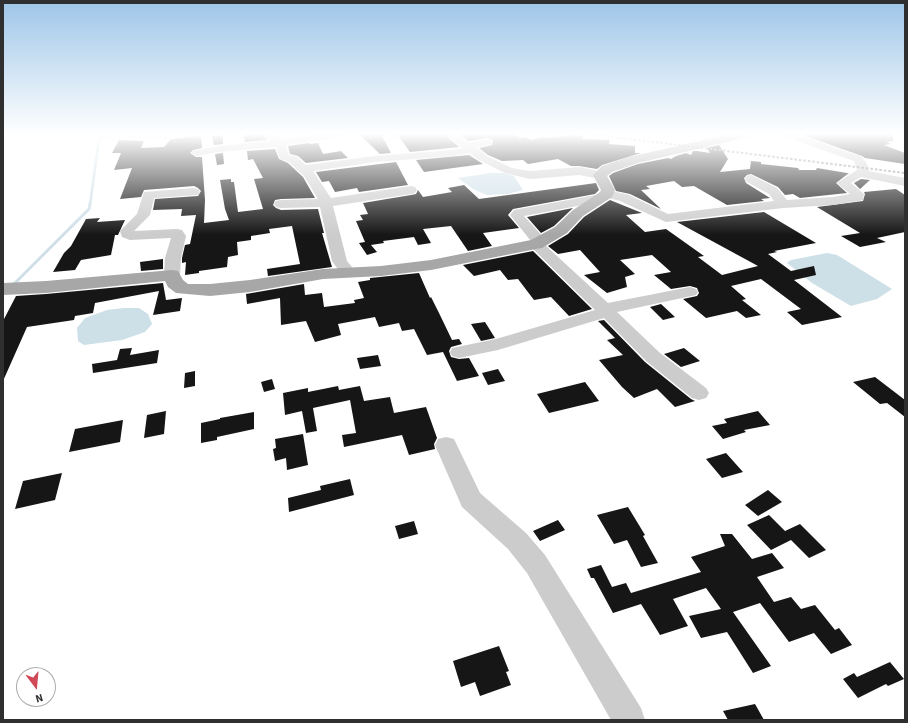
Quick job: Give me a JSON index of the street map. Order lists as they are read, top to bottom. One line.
{"north":"bottom"}
